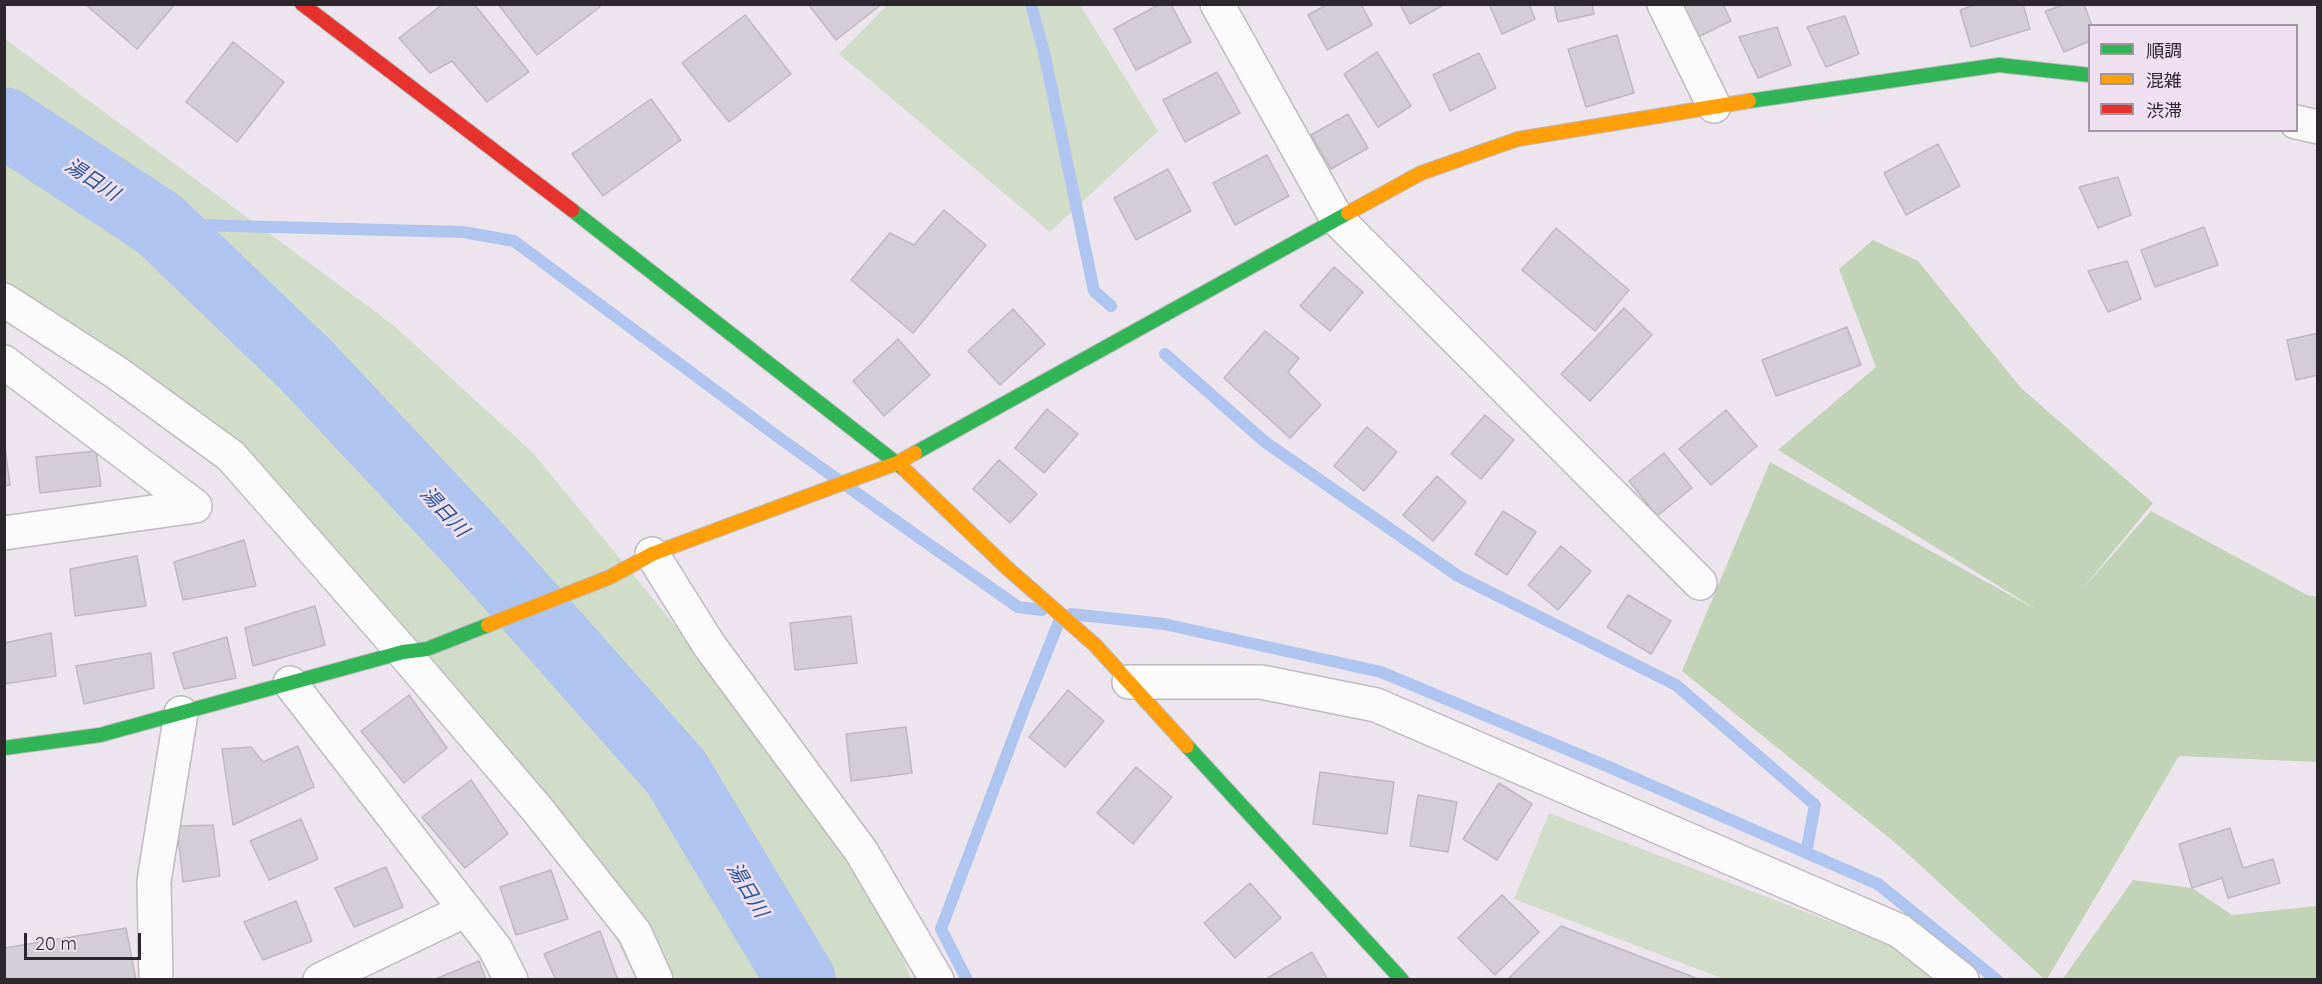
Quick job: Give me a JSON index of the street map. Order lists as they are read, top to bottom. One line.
{"water":["湯日川"],"legend":["順調","混雑","渋滞"],"scale_bar":"20 m"}
